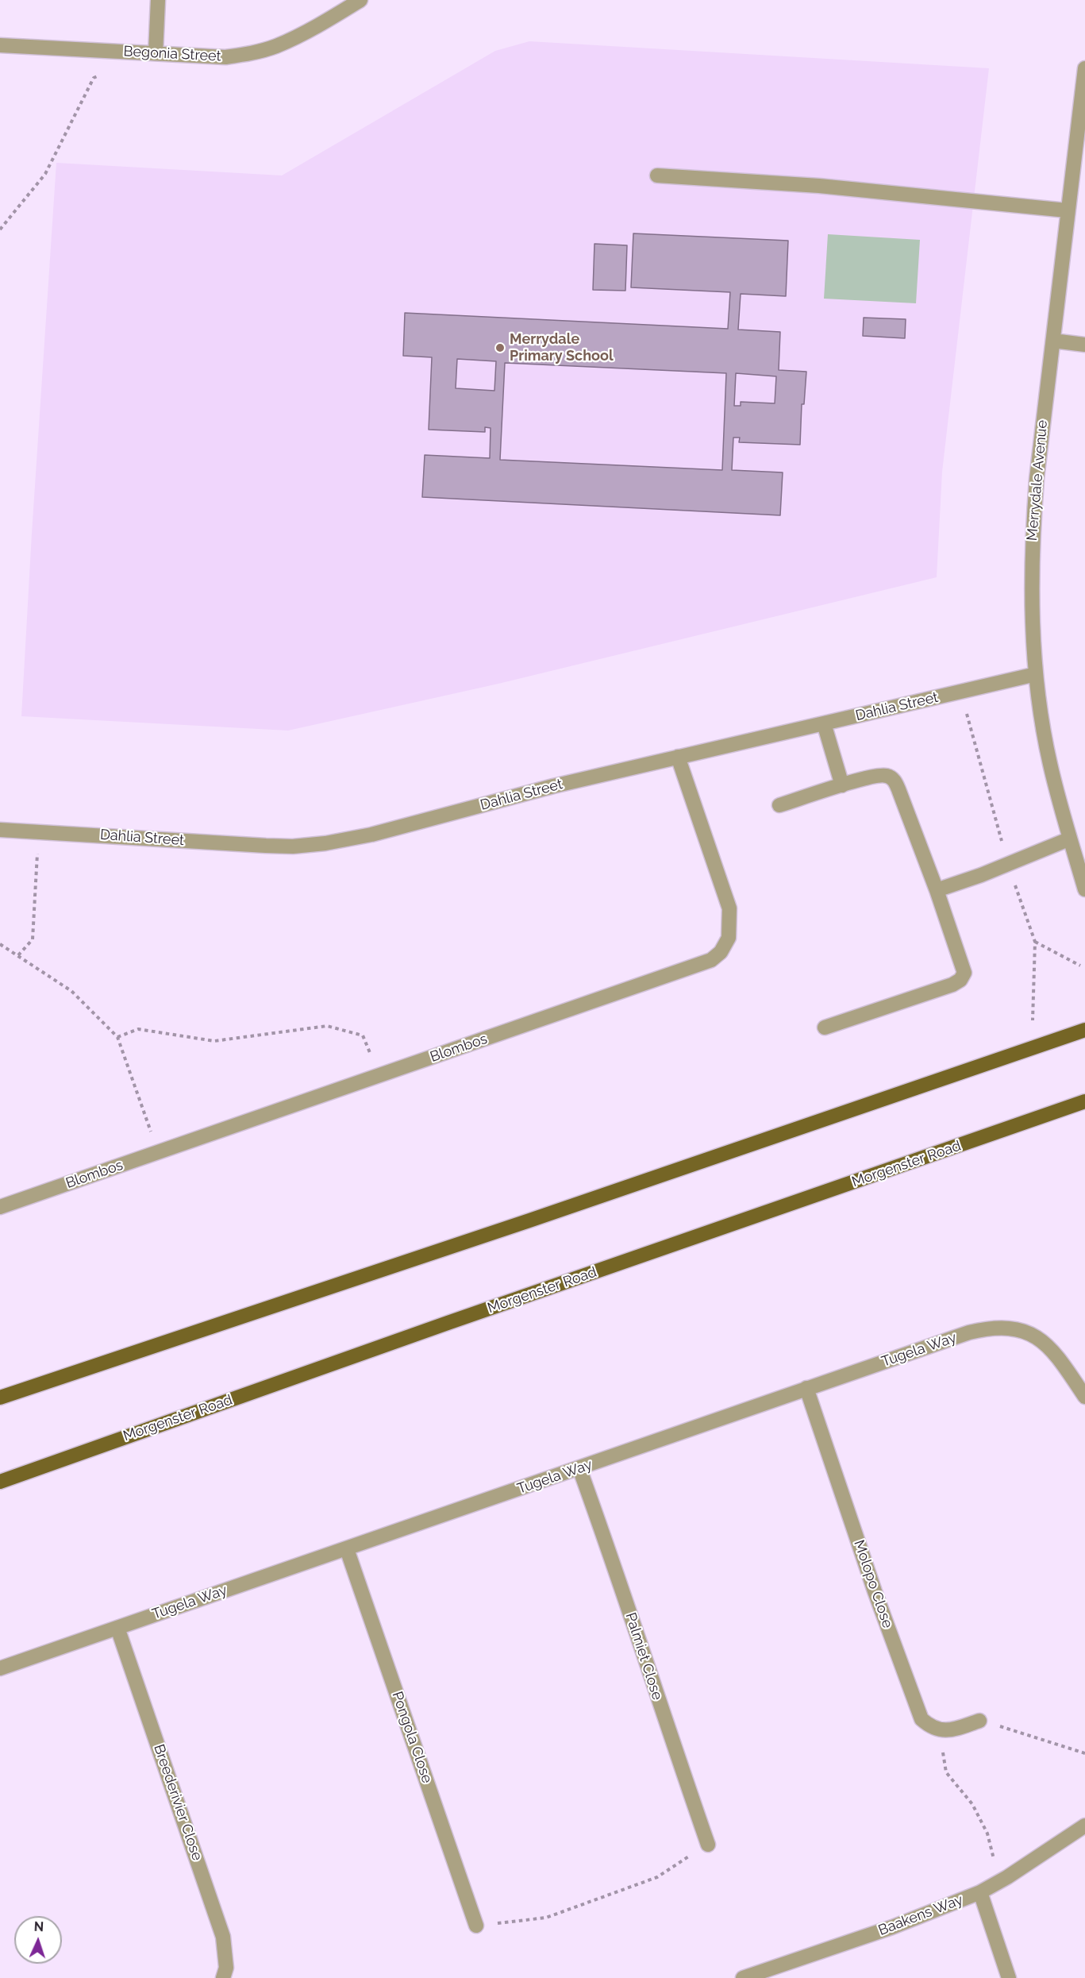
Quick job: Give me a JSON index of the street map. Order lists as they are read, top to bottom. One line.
{"streets":{"main road":["Morgenster Road"],"street":["Begonia Street","Merrydale Avenue","Dahlia Street","Blombos","Tugela Way","Molopo Close","Palmiet Close","Pongola Close","Breederivier Close","Baakens Way"]},"crossings":[["Merrydale Avenue","Dahlia Street"],["Dahlia Street","Blombos"],["Tugela Way","Molopo Close"],["Tugela Way","Palmiet Close"],["Tugela Way","Pongola Close"],["Tugela Way","Breederivier Close"]],"places":["Merrydale Primary School"],"north":"top"}
